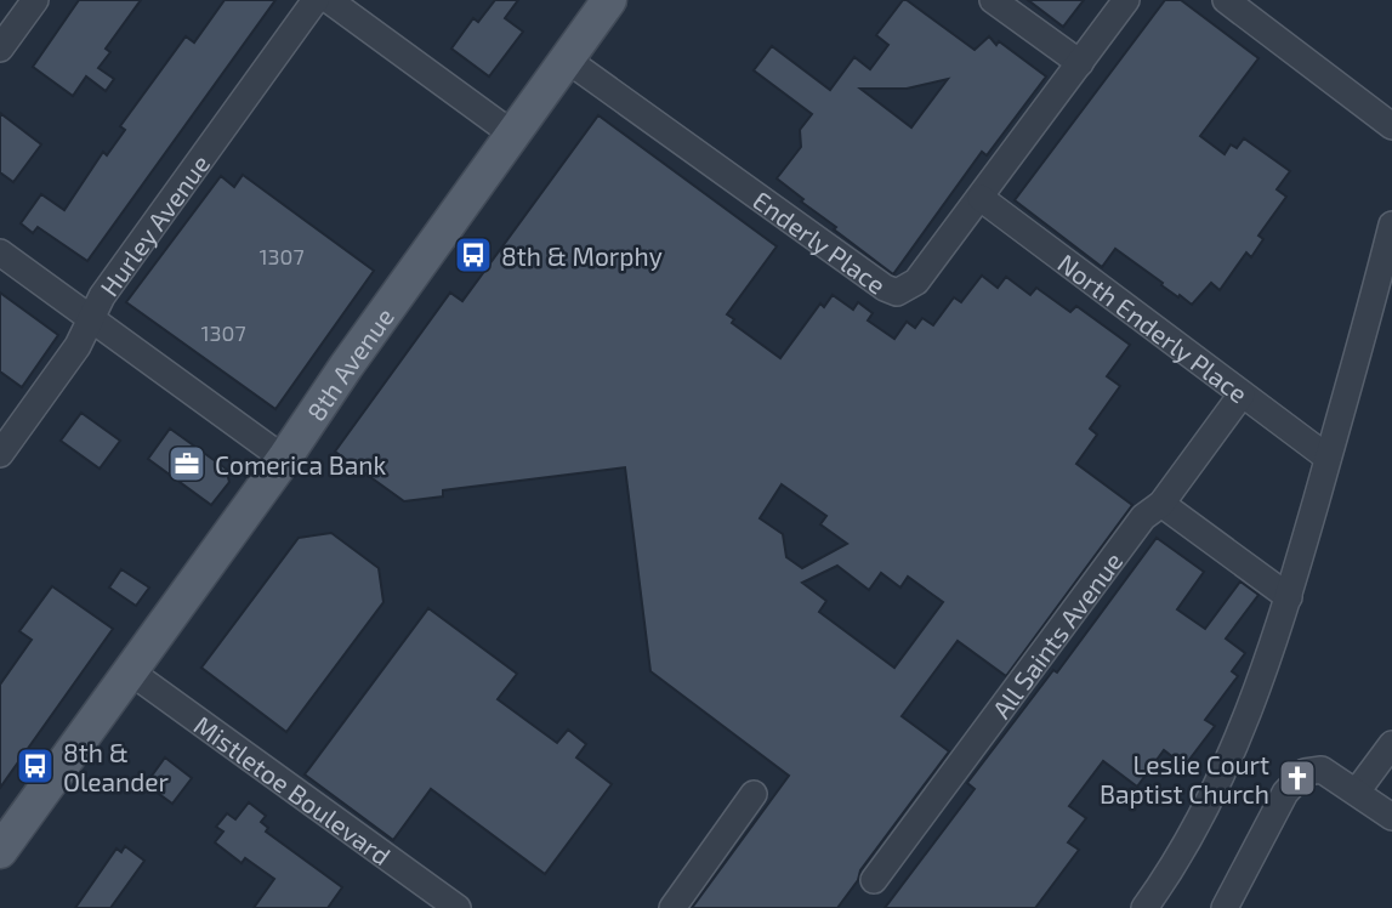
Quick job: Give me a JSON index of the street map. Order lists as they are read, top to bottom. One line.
{"streets":{"main road":["8th Avenue"],"street":["Hurley Avenue","Enderly Place","North Enderly Place","All Saints Avenue","Mistletoe Boulevard"]},"crossings":[["Enderly Place","North Enderly Place"],["Enderly Place","8th Avenue"],["North Enderly Place","All Saints Avenue"],["8th Avenue","Mistletoe Boulevard"]],"places":{"bus stop":["8th & Morphy","8th & Oleander"],"office":["Comerica Bank"],"church":["Leslie Court Baptist Church"]},"house_numbers":["1307","1307"]}
